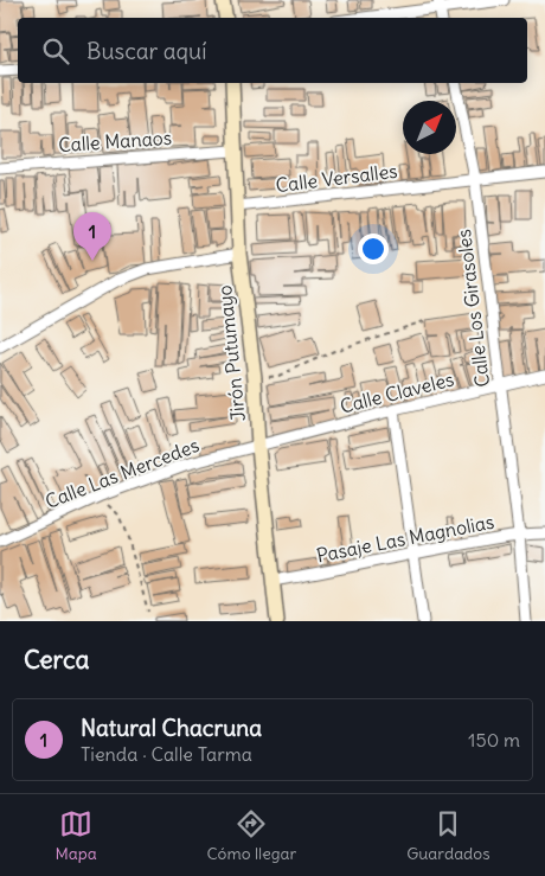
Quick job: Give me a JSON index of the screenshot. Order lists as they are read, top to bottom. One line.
{"streets":{"street":["Calle Manaos","Calle Versalles","Calle Los Girasoles","Jirón Putumayo","Calle Claveles","Calle Las Mercedes","Pasaje Las Magnolias"]},"crossings":[["Calle Manaos","Jirón Putumayo"],["Calle Versalles","Calle Los Girasoles"],["Calle Versalles","Jirón Putumayo"],["Calle Los Girasoles","Calle Claveles"],["Calle Los Girasoles","Pasaje Las Magnolias"],["Jirón Putumayo","Calle Claveles"],["Jirón Putumayo","Calle Las Mercedes"],["Jirón Putumayo","Pasaje Las Magnolias"],["Calle Claveles","Calle Las Mercedes"]],"north":"top right","page":{"search":"Buscar aquí","pins":"1","heading":"Cerca","list":[{"mark":"1","name":"Natural Chacruna","note":"Tienda · Calle Tarma","value":"150 m"}],"nav":["Mapa","Cómo llegar","Guardados"]}}
